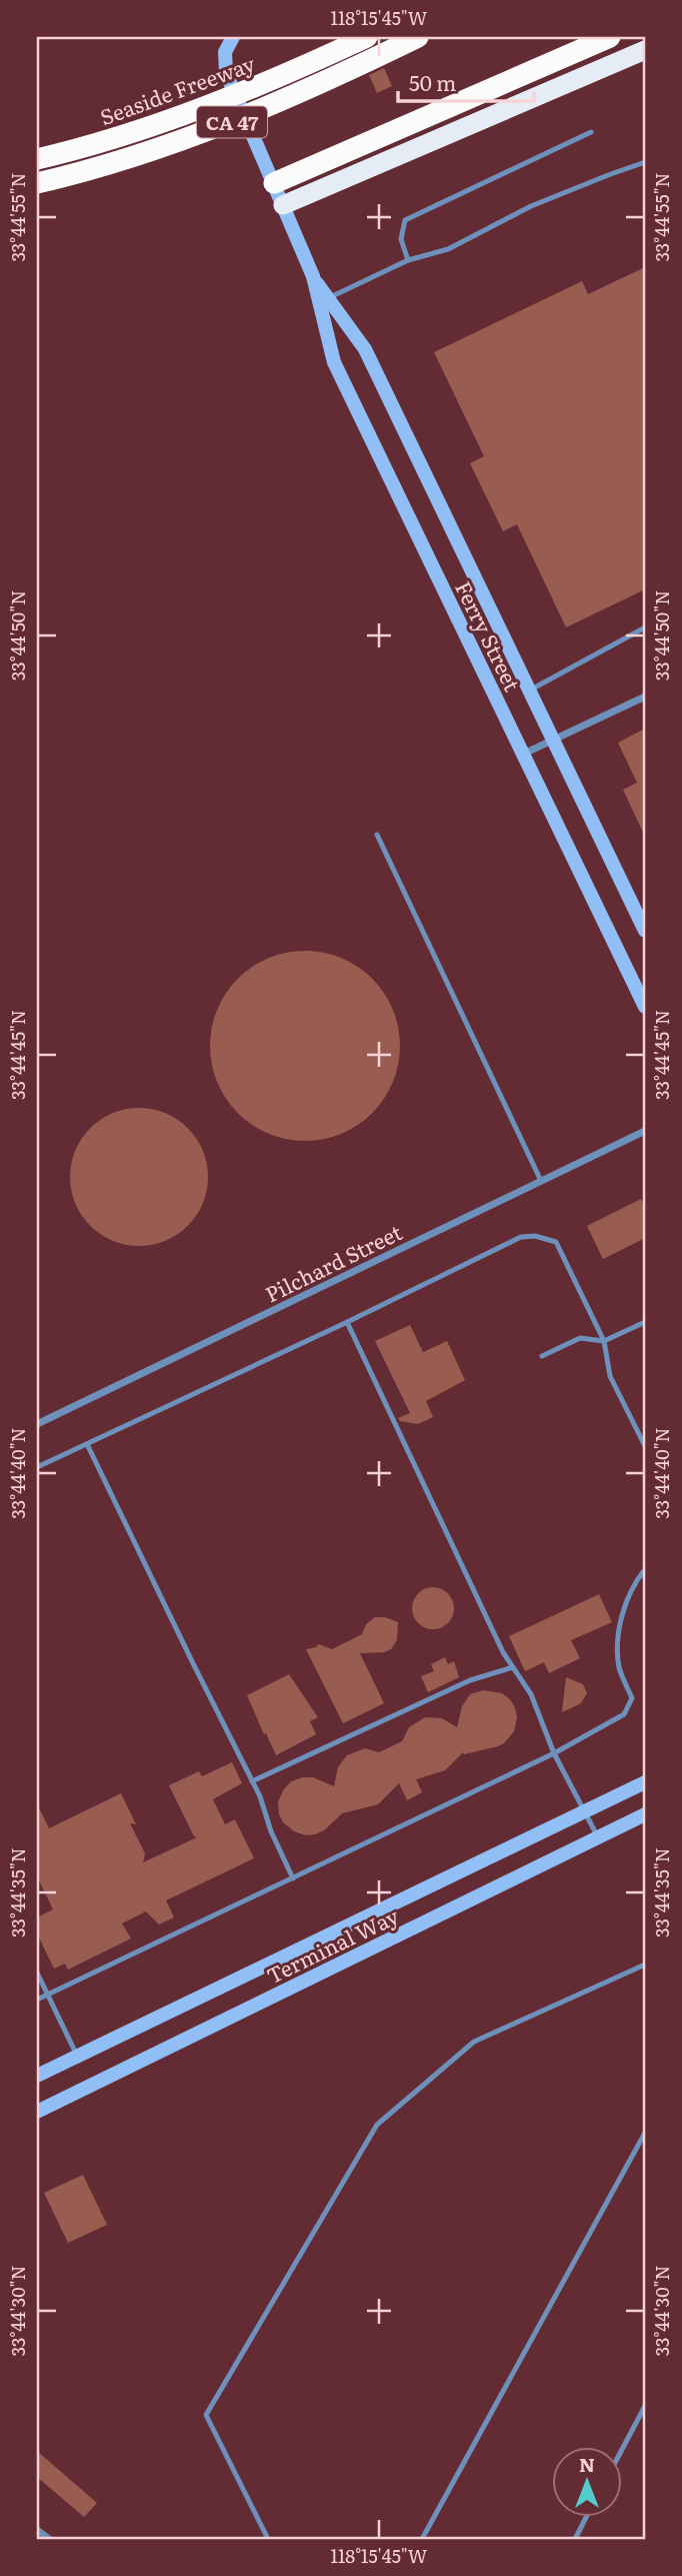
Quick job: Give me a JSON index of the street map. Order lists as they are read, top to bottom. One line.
{"streets":{"highway":["Seaside Freeway","CA 47"],"main road":["Ferry Street","Terminal Way"],"street":["Pilchard Street"]},"scale_bar":"50 m","north":"top","coordinates":["118°15'45\"W","33°44'55\"N","33°44'50\"N","33°44'45\"N","33°44'40\"N","33°44'35\"N","33°44'30\"N"]}
